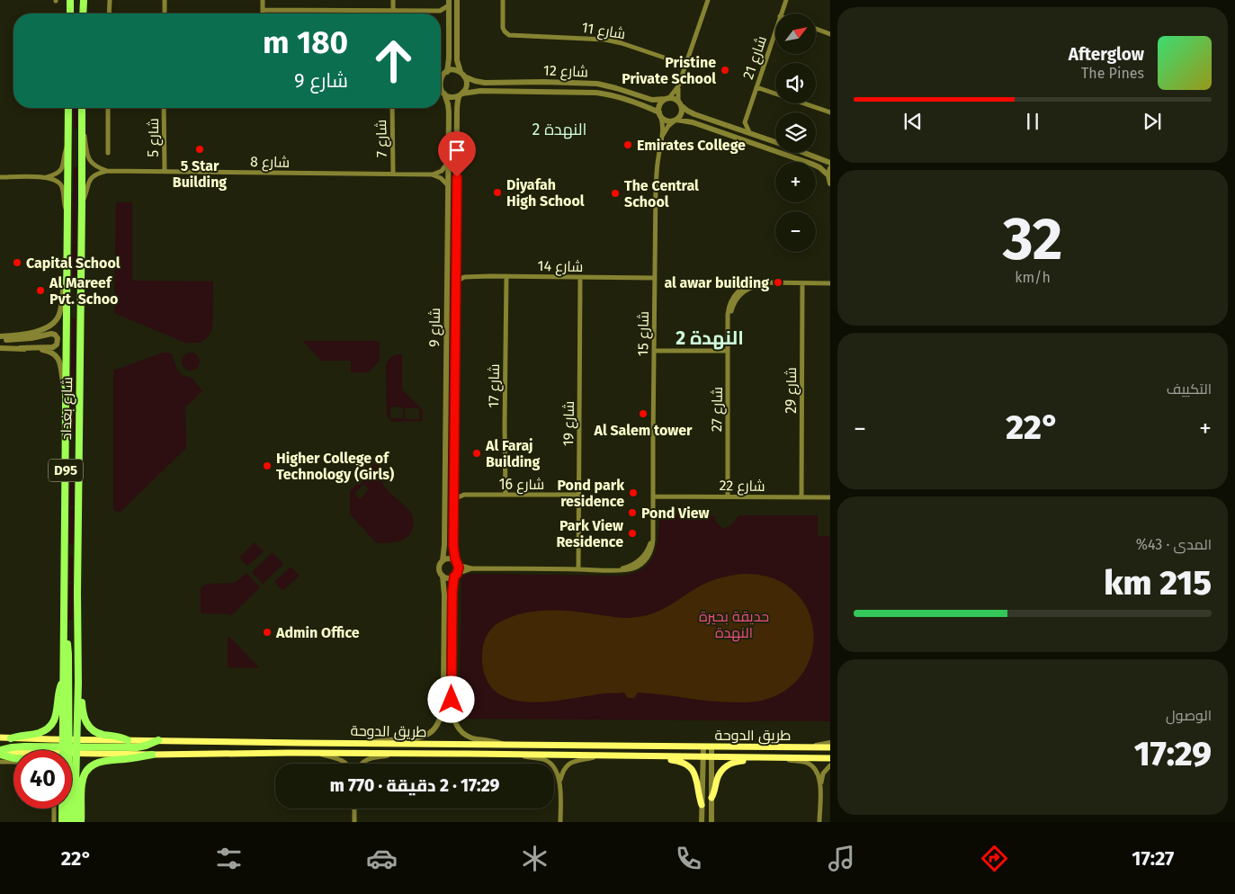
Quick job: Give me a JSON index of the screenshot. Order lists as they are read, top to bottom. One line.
{"streets":{"main road":["شارع بغداد","D95","طريق الدوحة"],"street":["شارع 11","شارع 21","شارع 12","شارع 5","شارع 7","شارع 8","شارع 14","شارع 9","شارع 15","شارع 17","شارع 29","شارع 27","شارع 19","شارع 16","شارع 22"]},"crossings":[["شارع 12","شارع 9"],["شارع 12","شارع 15"],["شارع 5","شارع 8"],["شارع 7","شارع 8"],["شارع 14","شارع 9"],["شارع 14","شارع 15"],["شارع 14","شارع 17"],["شارع 14","شارع 19"],["شارع 9","شارع 15"],["شارع 15","شارع 19"],["شارع 15","شارع 22"],["شارع 17","شارع 16"],["شارع 29","شارع 27"],["شارع 29","شارع 22"],["شارع بغداد","طريق الدوحة"],["شارع 27","شارع 22"],["شارع 19","شارع 16"]],"districts":["النهدة 2","النهدة 2"],"parks":["حديقة بحيرة النهدة"],"places":["Pristine Private School","Emirates College","5 Star Building","Diyafah High School","The Central School","Capital School","al awar building","Al Mareef Pvt. Schoo","Al Salem tower","Al Faraj Building","Higher College of Technology (Girls)","Pond park residence","Pond View","Park View Residence","Admin Office"],"north":"top right","page":{"map_buttons":["+","−"],"turn":["180 m","شارع 9"],"song":["Afterglow","The Pines"],"tile":[["32","km/h"],"التكييف",["المدى · 43%","215 km"],["الوصول","17:29"]],"heat":["−","22°","+"],"limit":"40","trip":"17:29 · 2 دقيقة · 770 m","tabs":["17:27","22°"]}}
